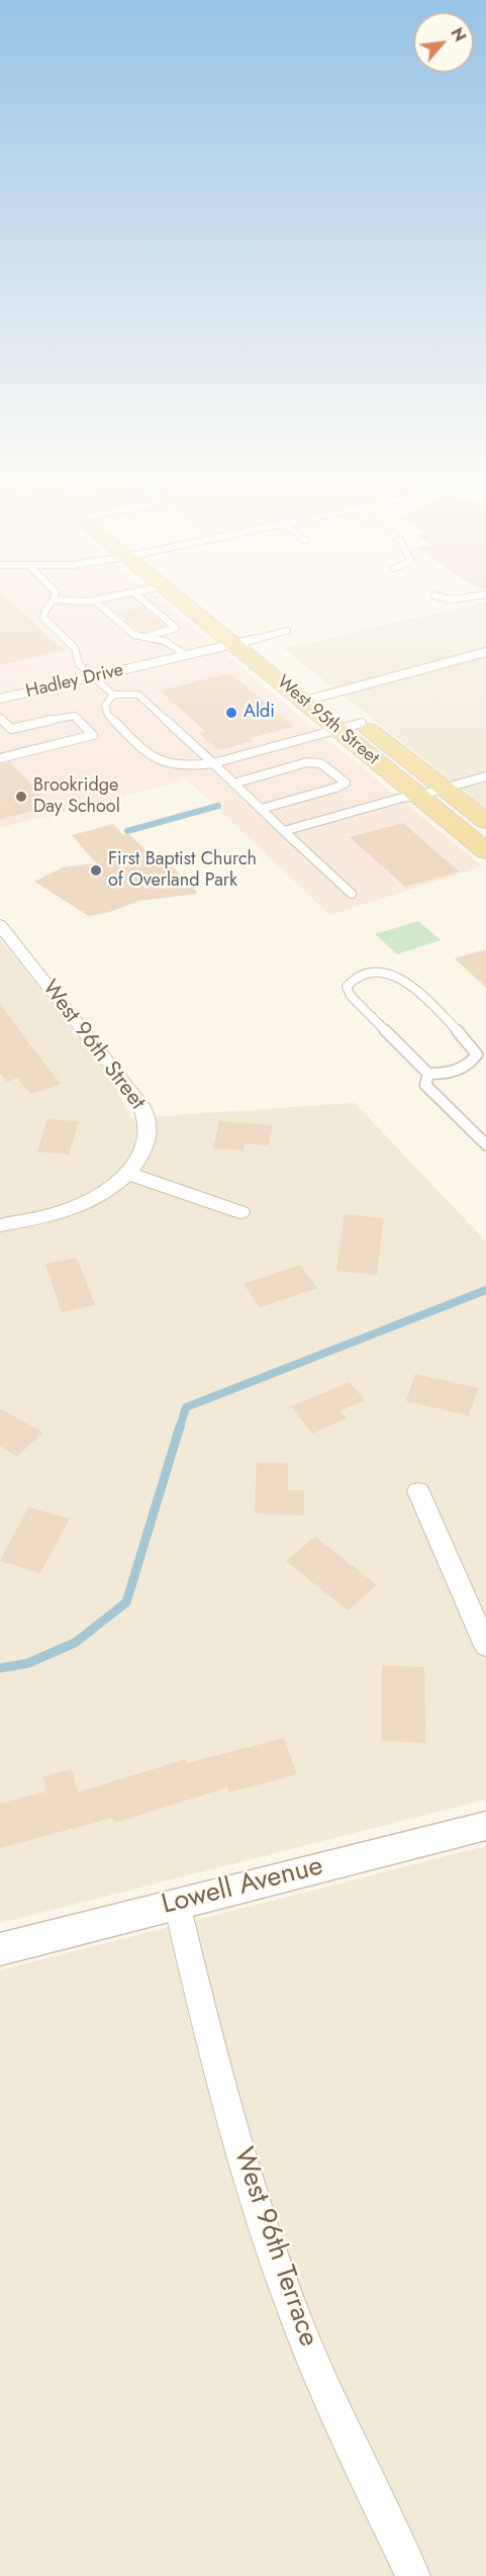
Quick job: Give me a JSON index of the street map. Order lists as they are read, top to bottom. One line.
{"streets":{"main road":["West 95th Street"],"street":["Hadley Drive","West 96th Street","Lowell Avenue","West 96th Terrace"]},"crossings":[["Hadley Drive","West 95th Street"],["Lowell Avenue","West 96th Terrace"]],"places":["Aldi","Brookridge Day School","First Baptist Church of Overland Park"],"north":"top right"}
